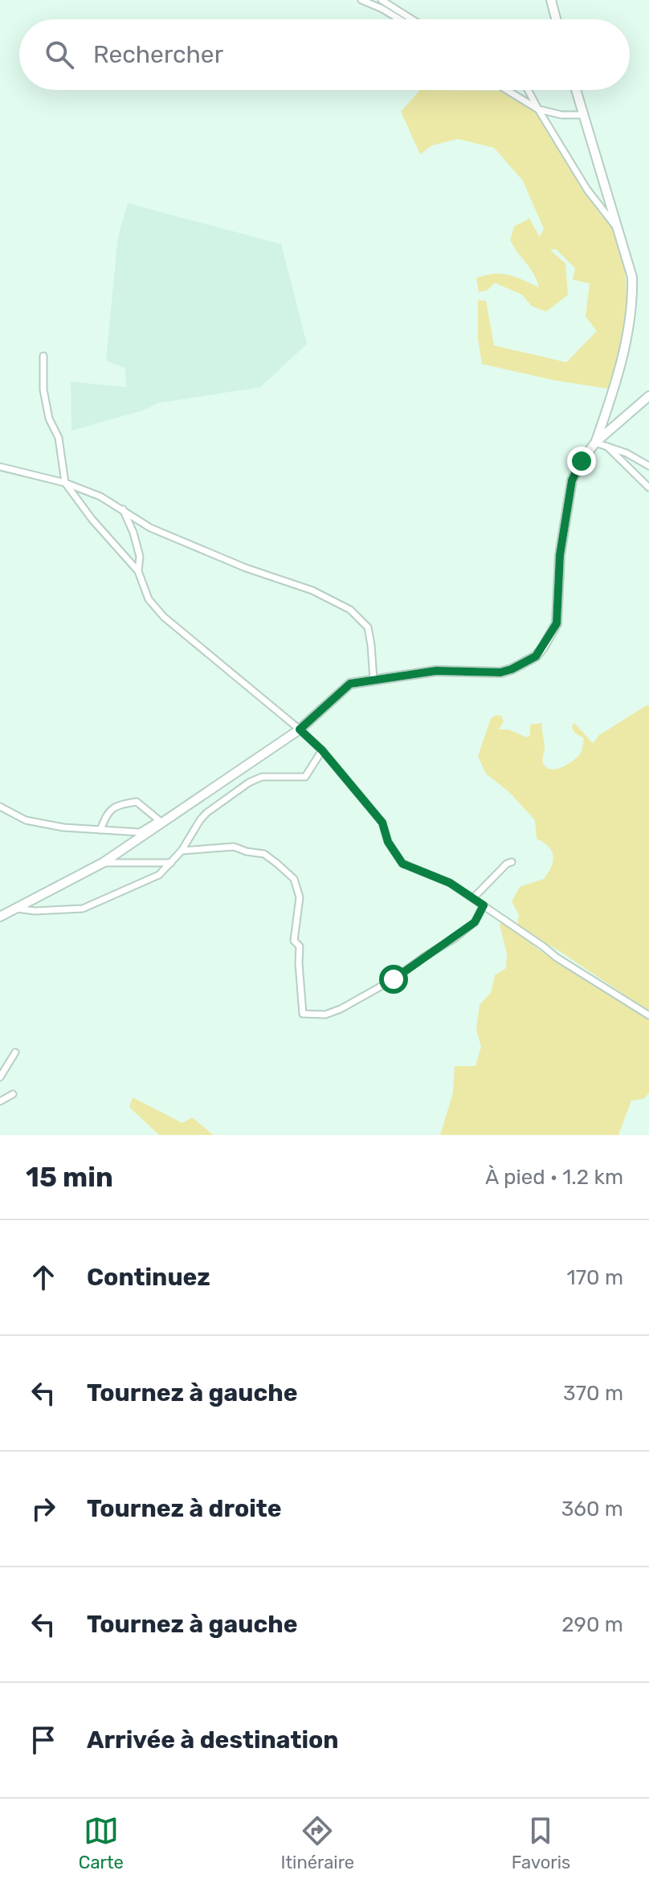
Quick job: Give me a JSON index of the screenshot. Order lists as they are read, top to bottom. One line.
{"page":{"search":"Rechercher","heading":["15 min","À pied · 1.2 km"],"list":[["Continuez","170 m"],["Tournez à gauche","370 m"],["Tournez à droite","360 m"],["Tournez à gauche","290 m"],"Arrivée à destination"],"nav":["Carte","Itinéraire","Favoris"]}}
